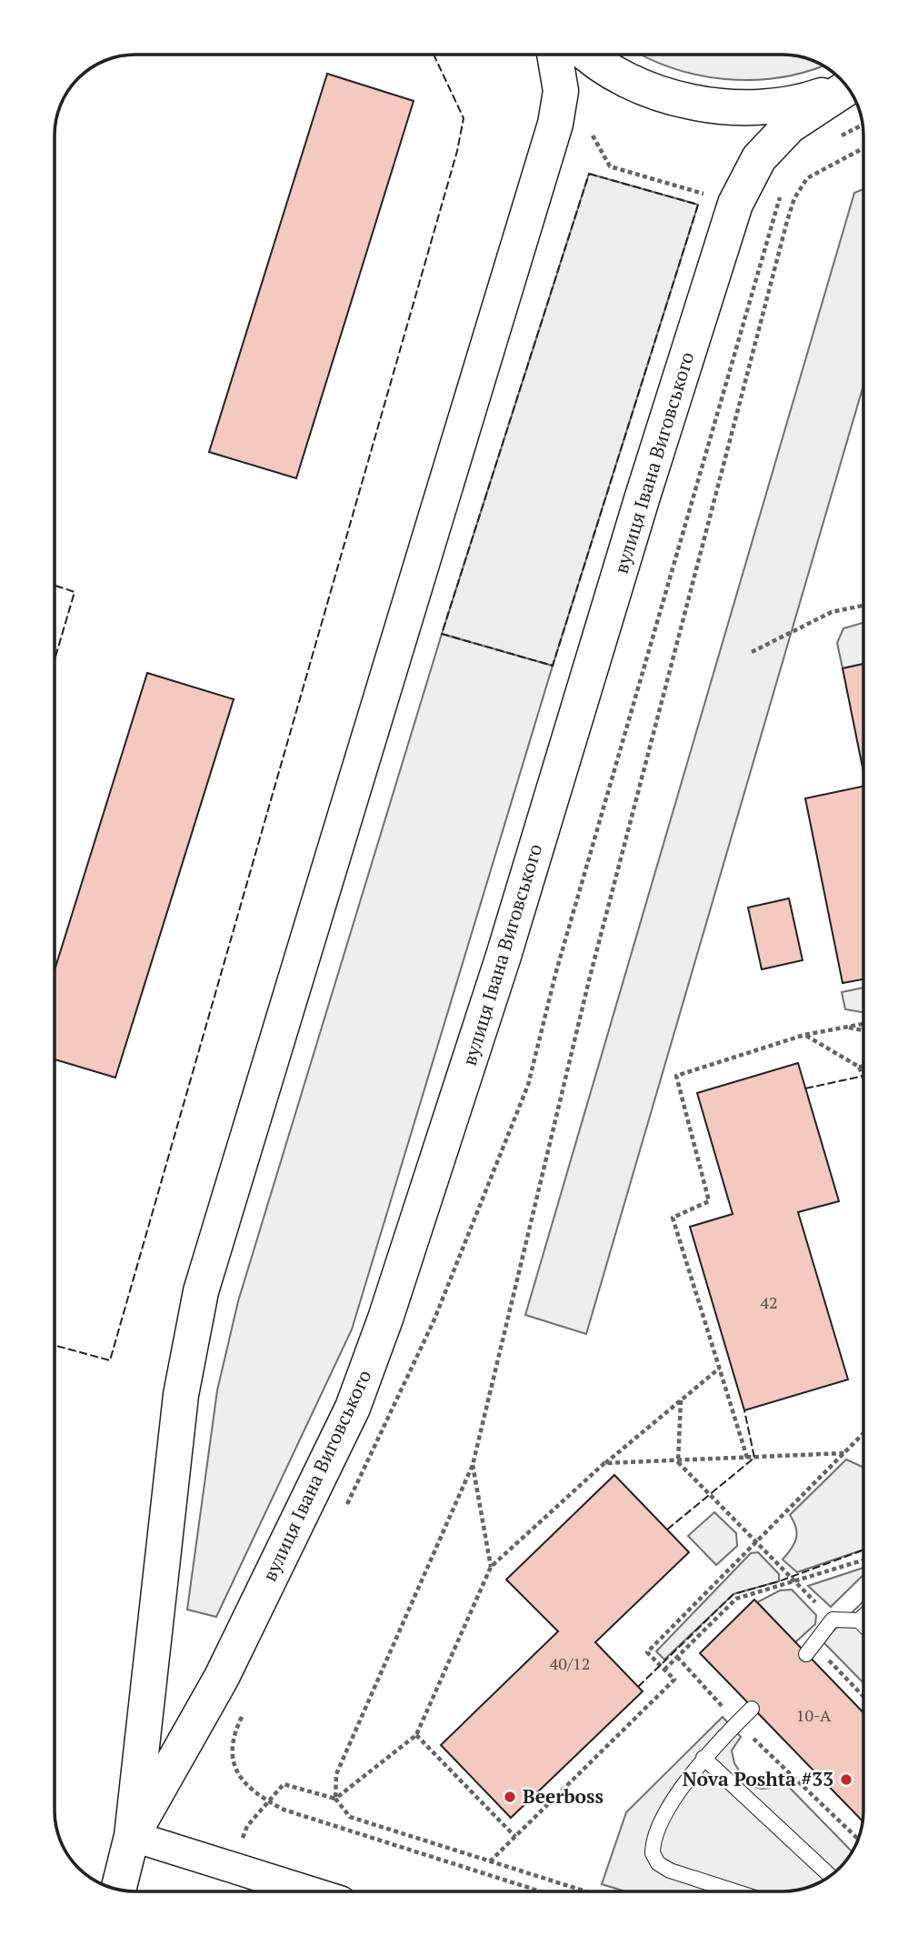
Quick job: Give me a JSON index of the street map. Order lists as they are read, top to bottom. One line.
{"streets":{"main road":["вулиця Івана Виговського"]},"places":["Nova Poshta #33","Beerboss"],"house_numbers":["42","40/12","10-А"]}
